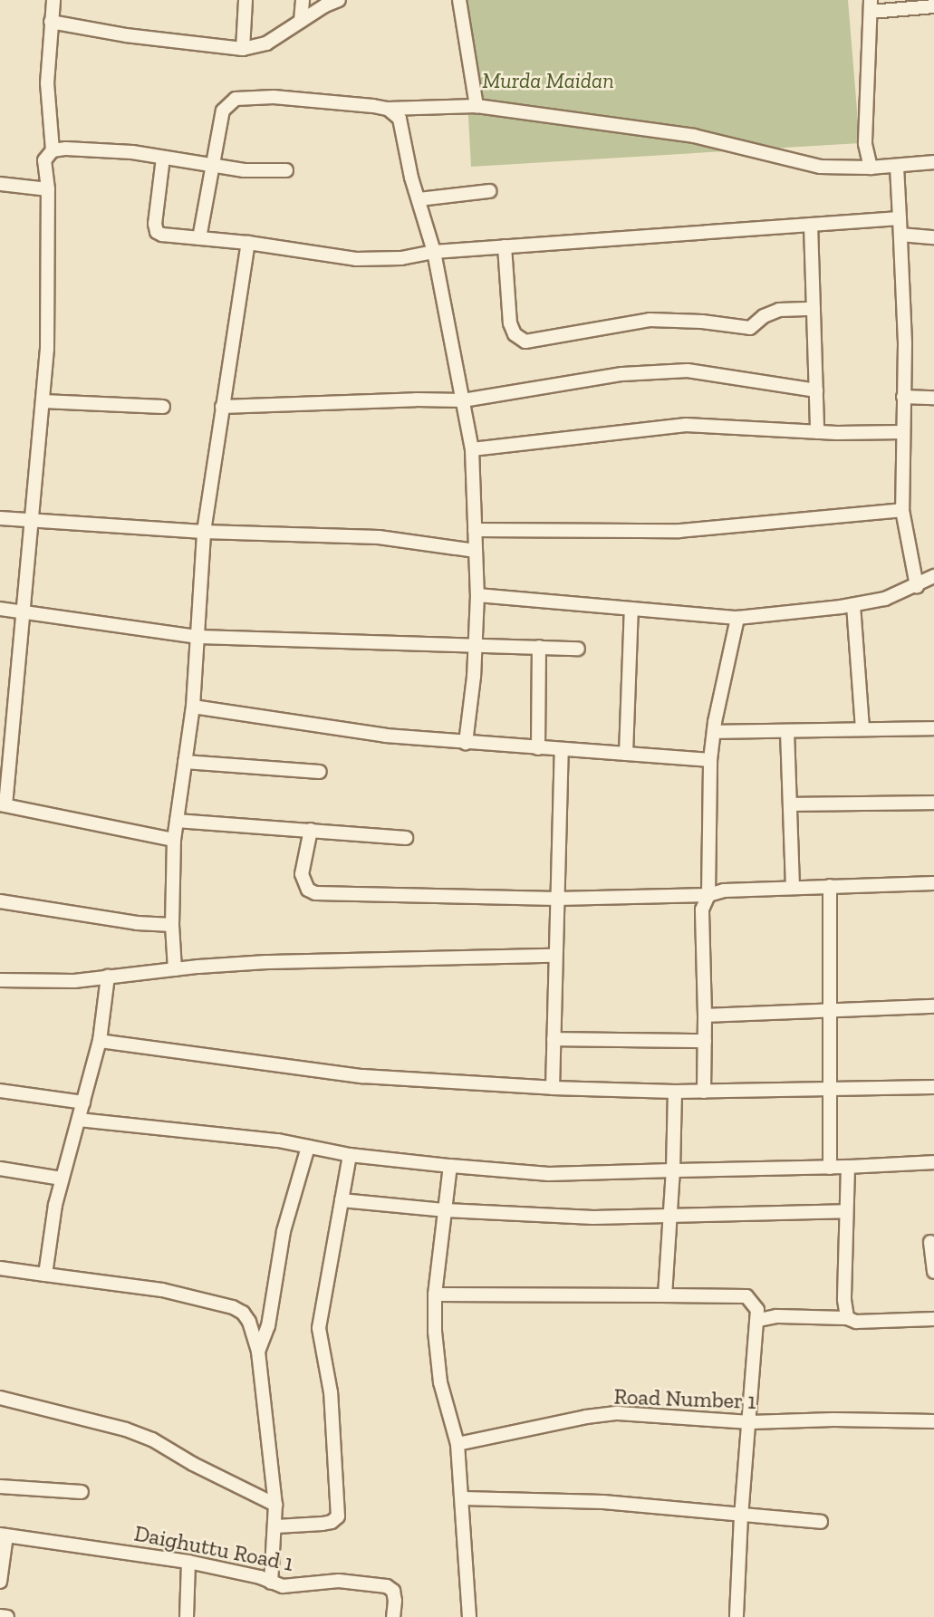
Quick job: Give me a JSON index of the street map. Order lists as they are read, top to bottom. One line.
{"streets":{"street":["Road Number 1","Daighuttu Road 1"]},"parks":["Murda Maidan"]}
